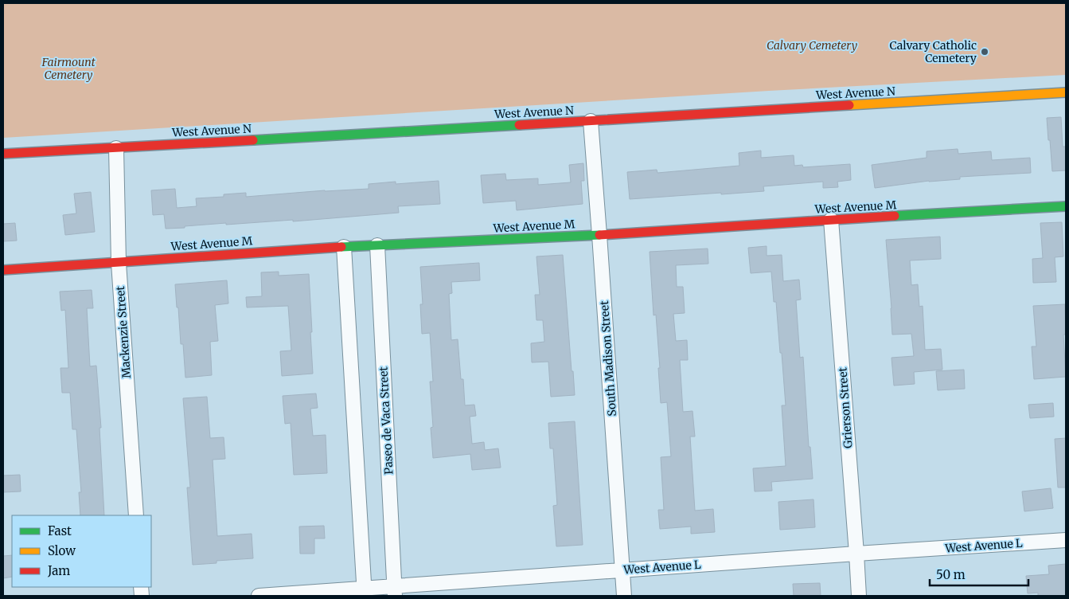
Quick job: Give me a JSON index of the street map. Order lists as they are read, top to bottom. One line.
{"streets":{"street":["West Avenue N","West Avenue M","Mackenzie Street","South Madison Street","Grierson Street","Paseo de Vaca Street","West Avenue L"]},"crossings":[["West Avenue N","Mackenzie Street"],["West Avenue N","South Madison Street"],["West Avenue M","Mackenzie Street"],["West Avenue M","South Madison Street"],["West Avenue M","Grierson Street"],["West Avenue M","Paseo de Vaca Street"],["South Madison Street","West Avenue L"],["Grierson Street","West Avenue L"],["Paseo de Vaca Street","West Avenue L"]],"parks":["Calvary Cemetery","Fairmount Cemetery"],"places":["Calvary Catholic Cemetery"],"legend":["Fast","Slow","Jam"],"scale_bar":"50 m"}
